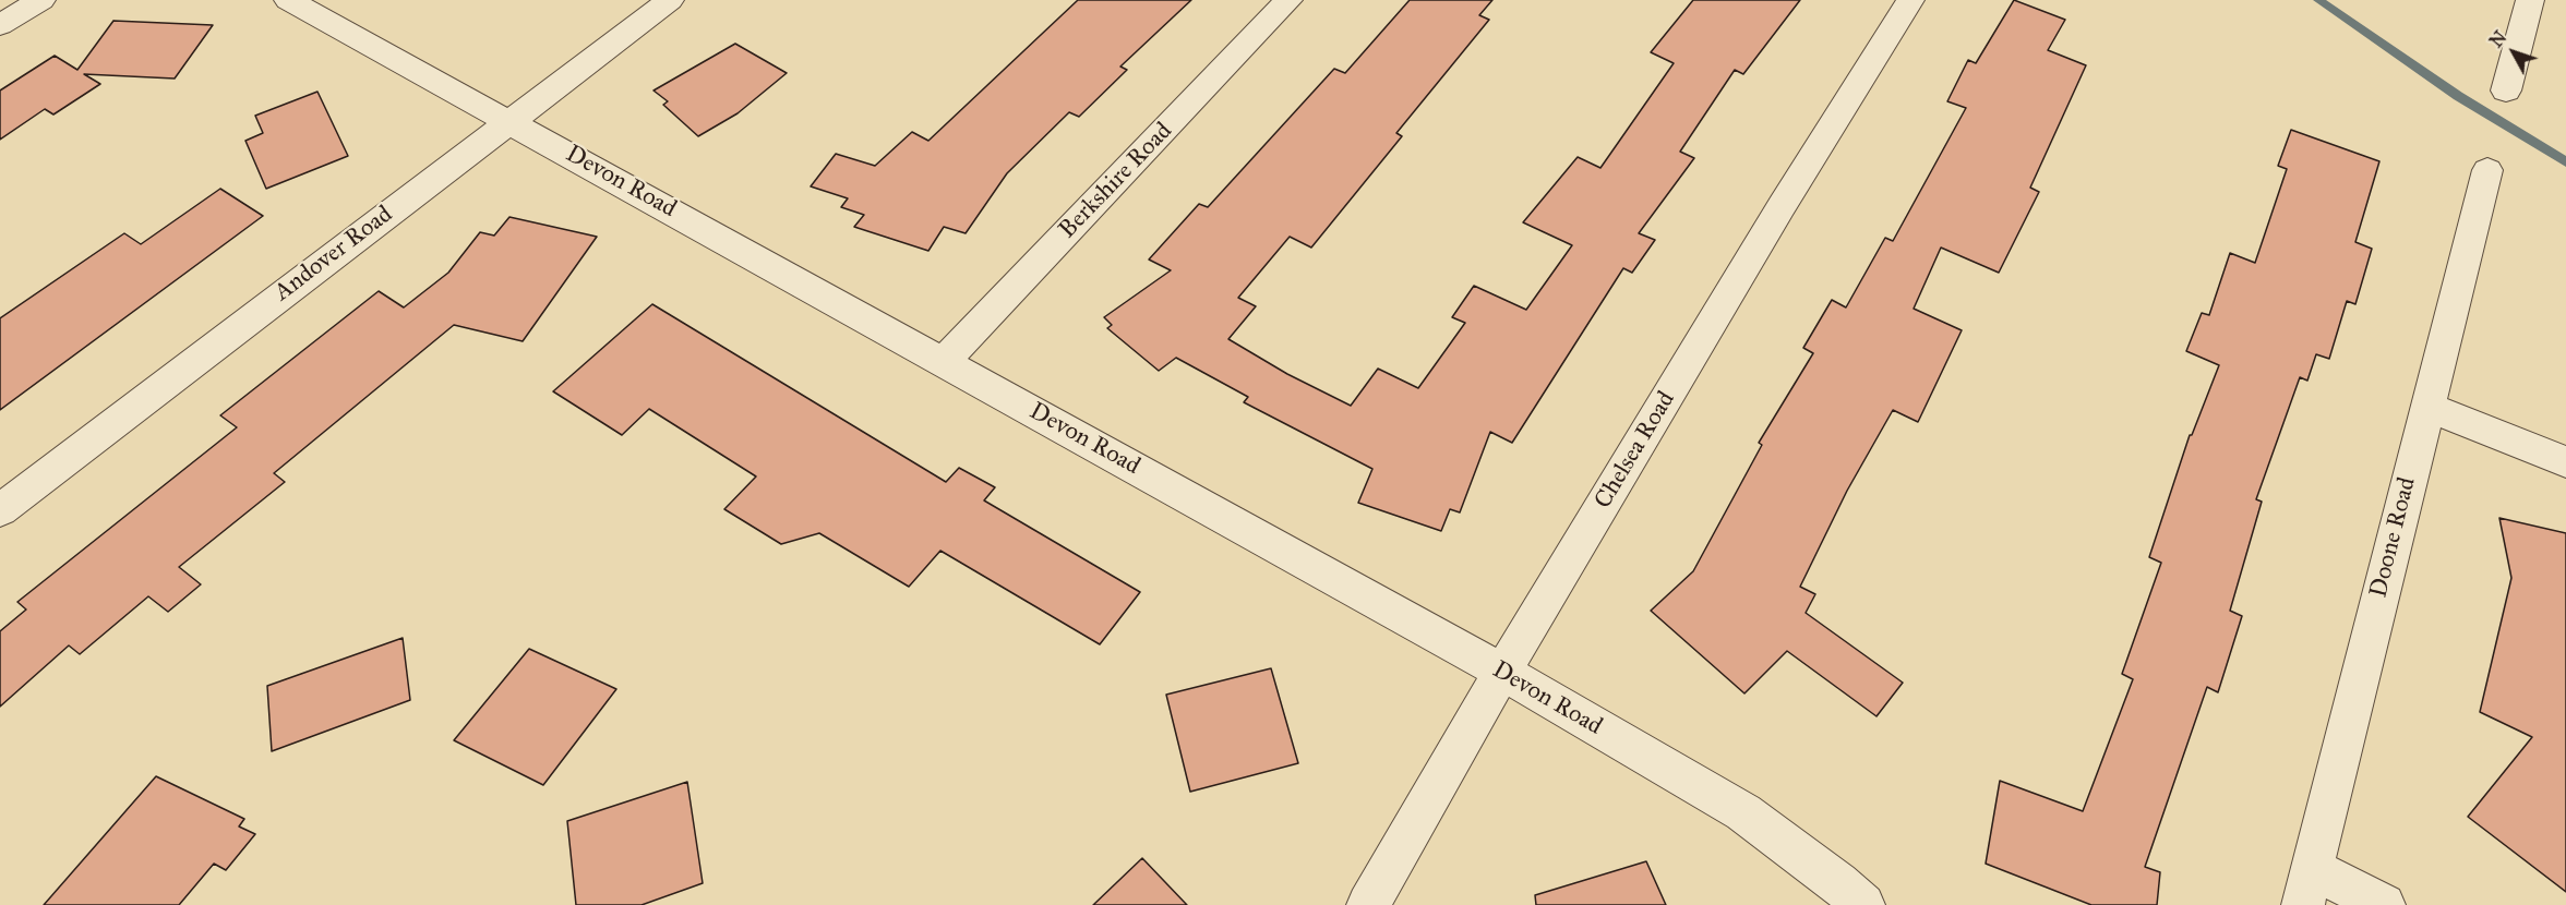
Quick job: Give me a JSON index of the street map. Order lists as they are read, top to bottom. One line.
{"streets":{"street":["Berkshire Road","Devon Road","Andover Road","Chelsea Road","Doone Road"]},"crossings":[["Berkshire Road","Devon Road"],["Devon Road","Andover Road"],["Devon Road","Chelsea Road"]],"north":"top left"}
